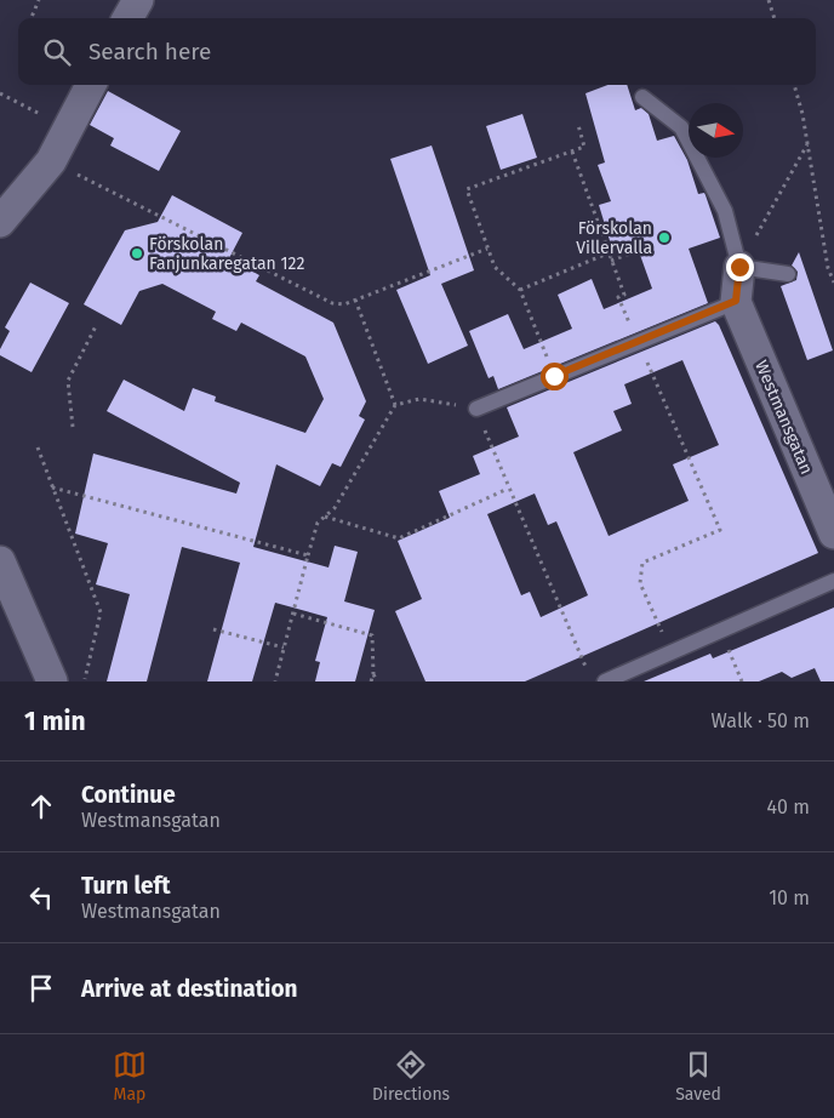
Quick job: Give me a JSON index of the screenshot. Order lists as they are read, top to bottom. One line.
{"streets":{"street":["Westmansgatan"]},"places":["Förskolan Villervalla","Förskolan Fanjunkaregatan 122"],"north":"right","page":{"search":"Search here","heading":["1 min","Walk · 50 m"],"list":[["Continue","Westmansgatan","40 m"],["Turn left","Westmansgatan","10 m"],"Arrive at destination"],"nav":["Map","Directions","Saved"]}}
